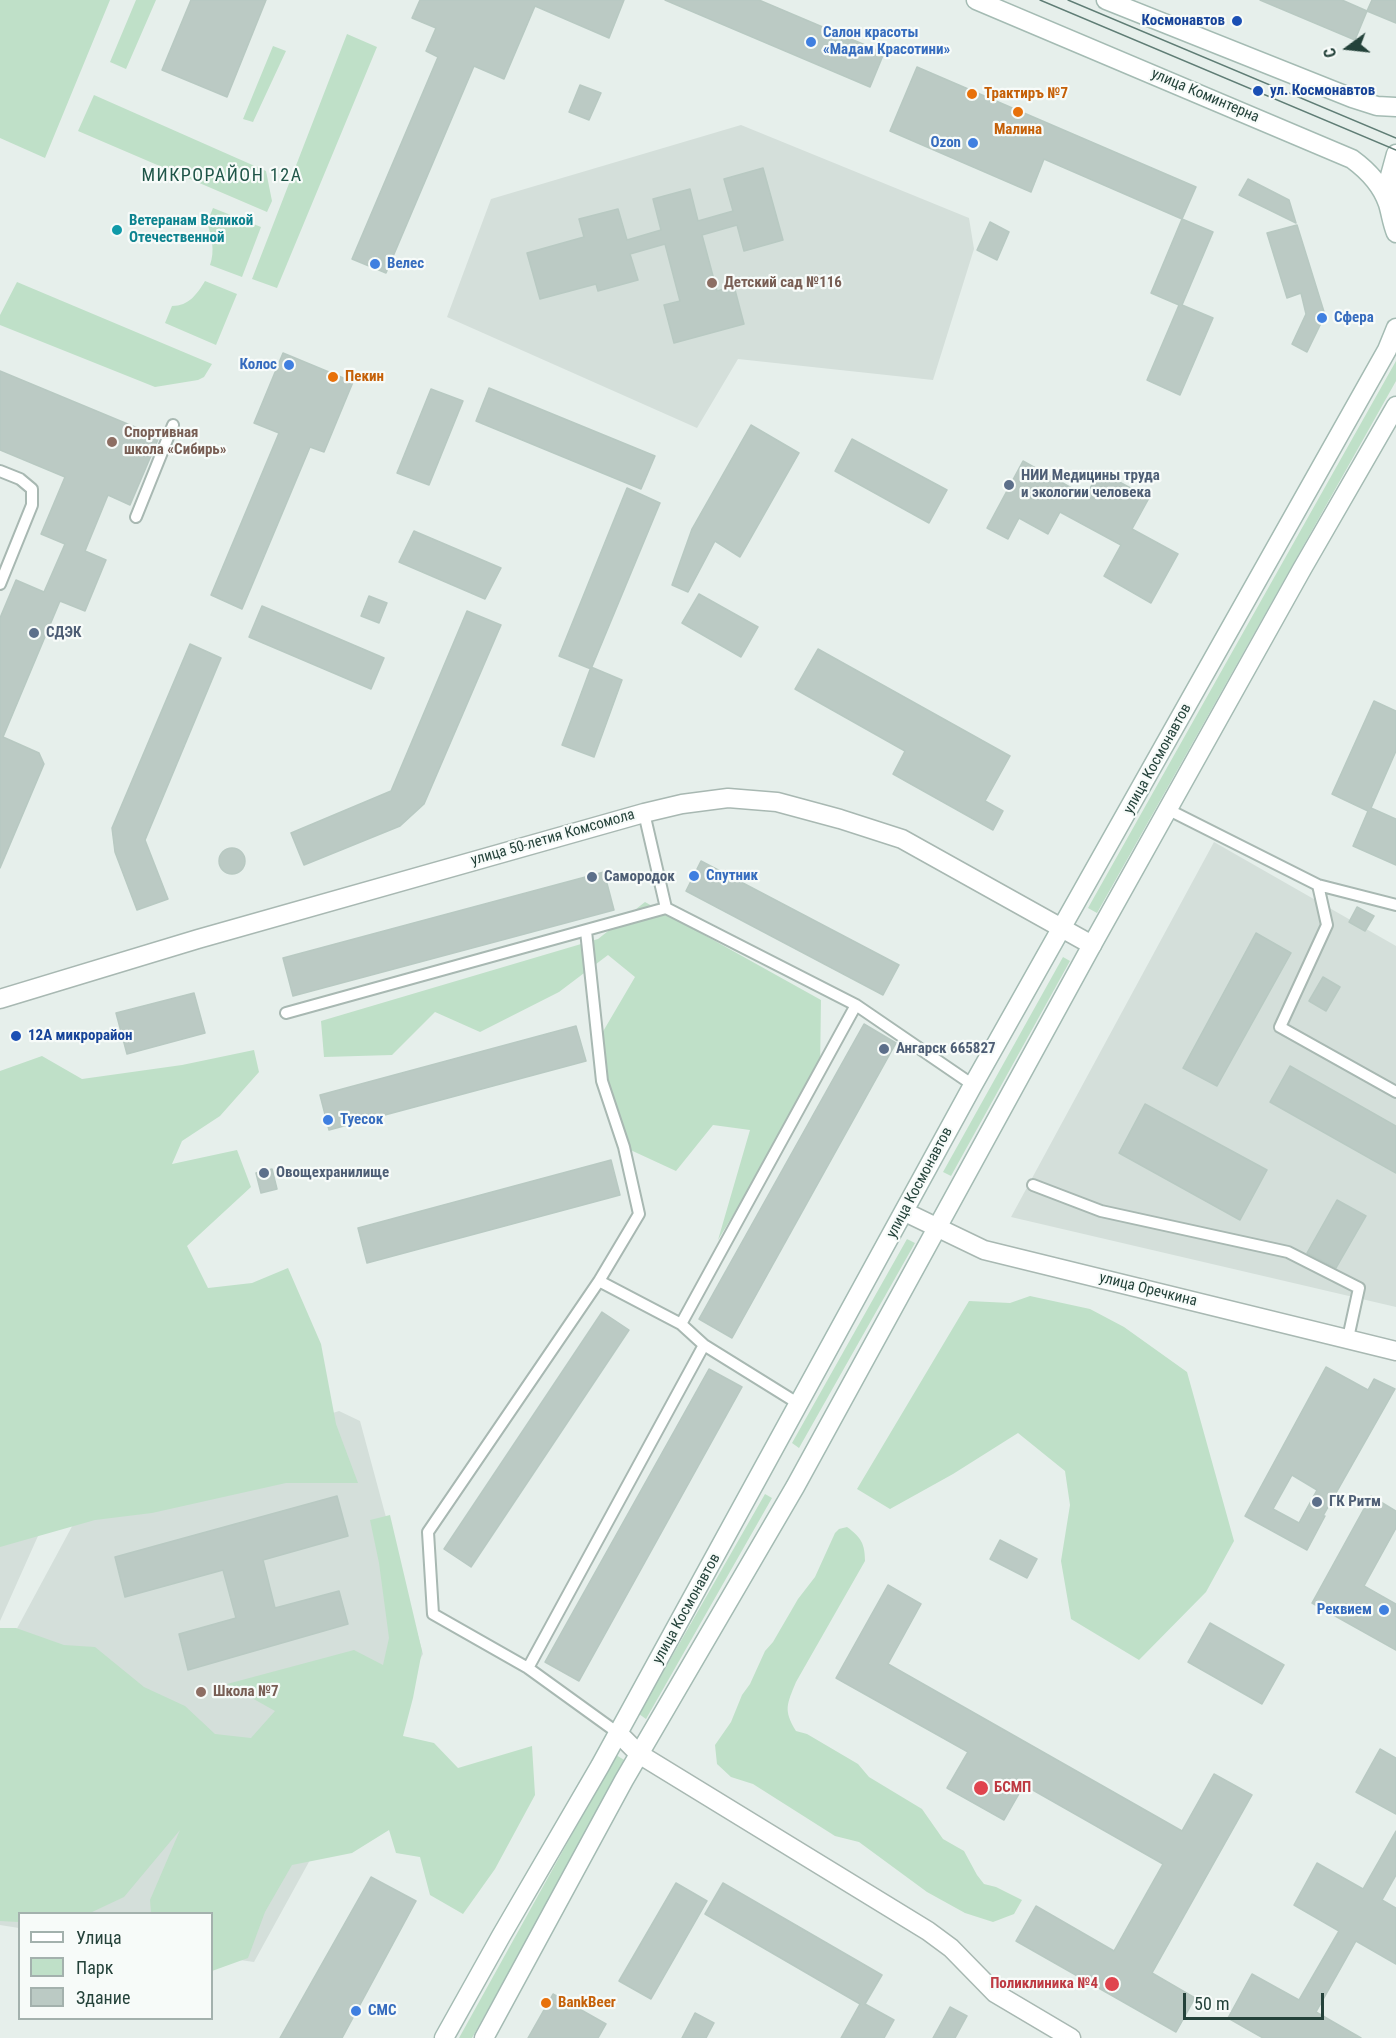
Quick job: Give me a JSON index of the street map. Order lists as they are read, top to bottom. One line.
{"streets":{"street":["улица Коминтерна","улица Космонавтов","улица 50-летия Комсомола","улица Оречкина"]},"crossings":[["улица Космонавтов","улица 50-летия Комсомола"],["улица Космонавтов","улица Оречкина"]],"districts":["МИКРОРАЙОН 12А"],"places":["Космонавтов","Салон красоты «Мадам Красотини»","ул. Космонавтов","Трактиръ №7","Малина","Ozon","Ветеранам Великой Отечественной","Велес","Детский сад №116","Сфера","Колос","Пекин","Спортивная школа «Сибирь»","НИИ Медицины труда и экологии человека","СДЭК","Спутник","Самородок","12А микрорайон","Ангарск 665827","Туесок","Овощехранилище","ГК Ритм","Реквием","Школа №7","БСМП","Поликлиника №4","BankBeer","СМС"],"legend":["Улица","Парк","Здание"],"scale_bar":"50 m","north":"left"}
